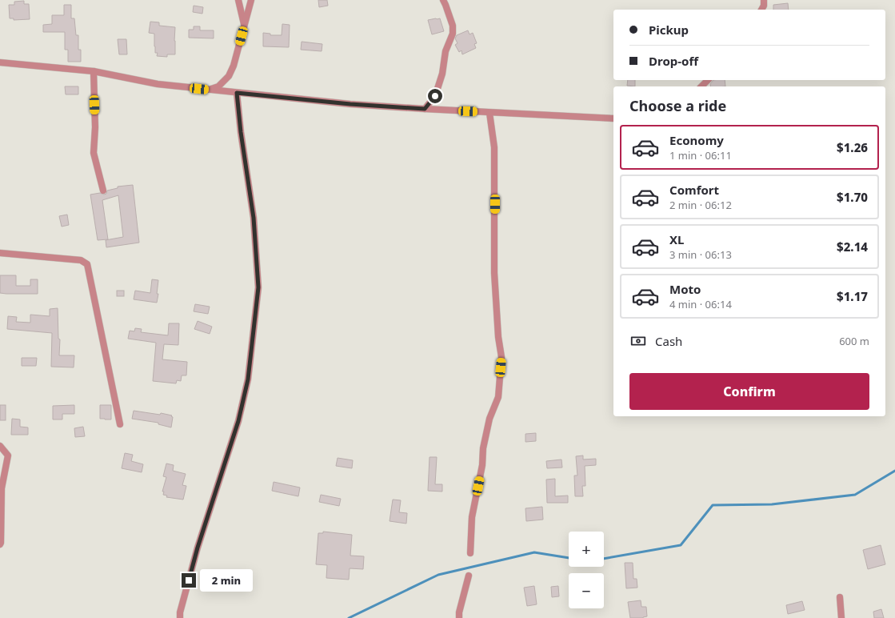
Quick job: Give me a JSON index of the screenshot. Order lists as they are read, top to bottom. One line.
{"page":{"banner":["Pickup","Drop-off"],"heading":"Choose a ride","list":[{"name":"Economy","note":"1 min · 06:11","value":"$1.26"},{"name":"Comfort","note":"2 min · 06:12","value":"$1.70"},{"name":"XL","note":"3 min · 06:13","value":"$2.14"},{"name":"Moto","note":"4 min · 06:14","value":"$1.17"}],"pay":["Cash","600 m"],"buttons":"Confirm","map_buttons":["+","−"],"bubble":"2 min"}}
